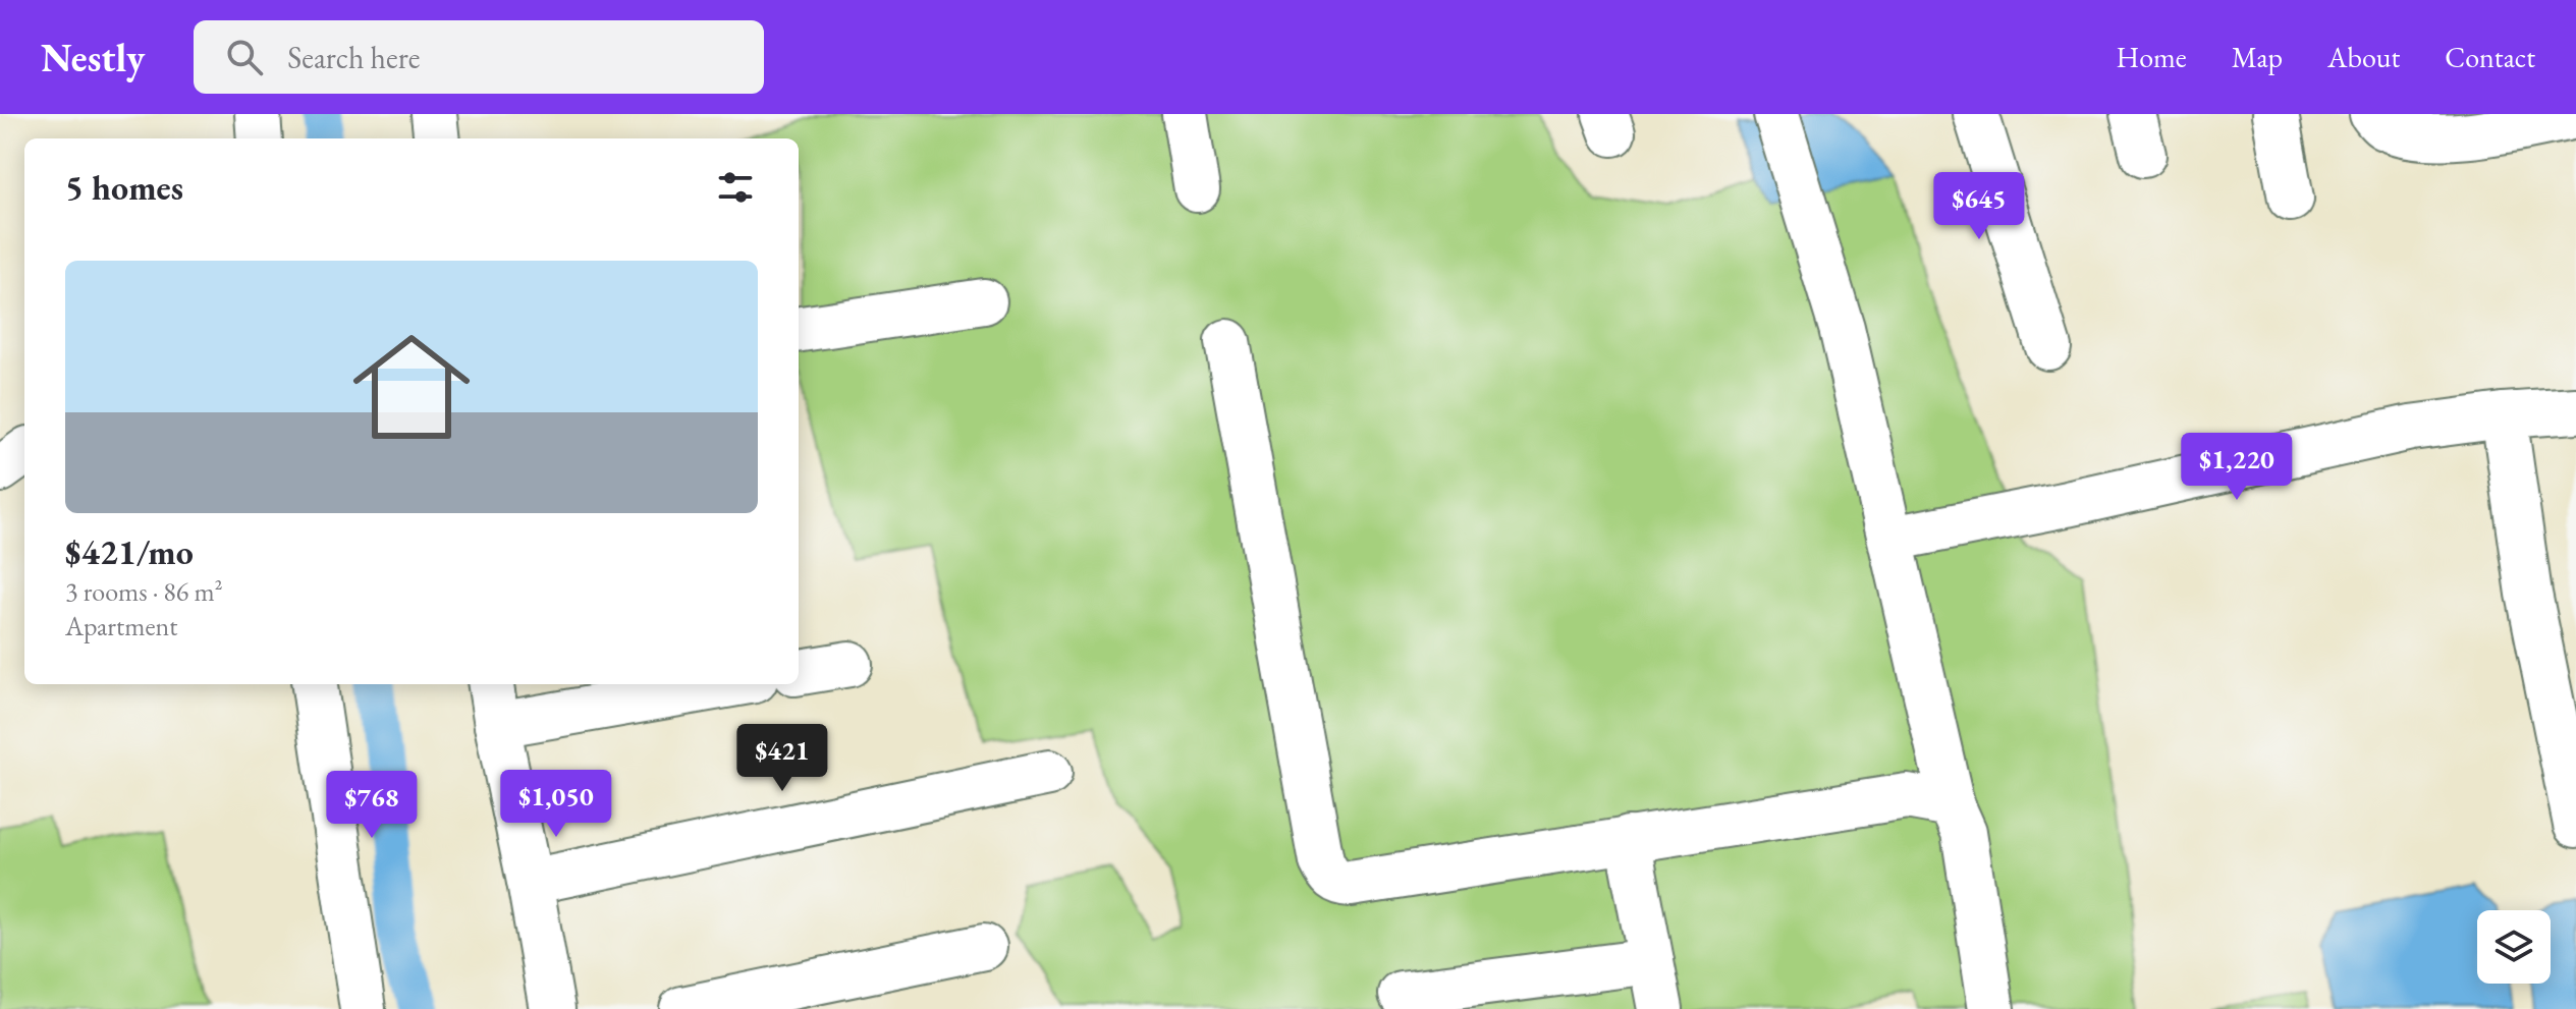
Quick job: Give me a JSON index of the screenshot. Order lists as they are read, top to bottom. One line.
{"page":{"header":"Nestly","search":"Search here","nav":["Home","Map","About","Contact"],"heading":"5 homes","price":["$645","$1,220","$421","$1,050","$768"],"list":[{"name":"$421/mo","note":"3 rooms · 86 m² · Apartment"}]}}
